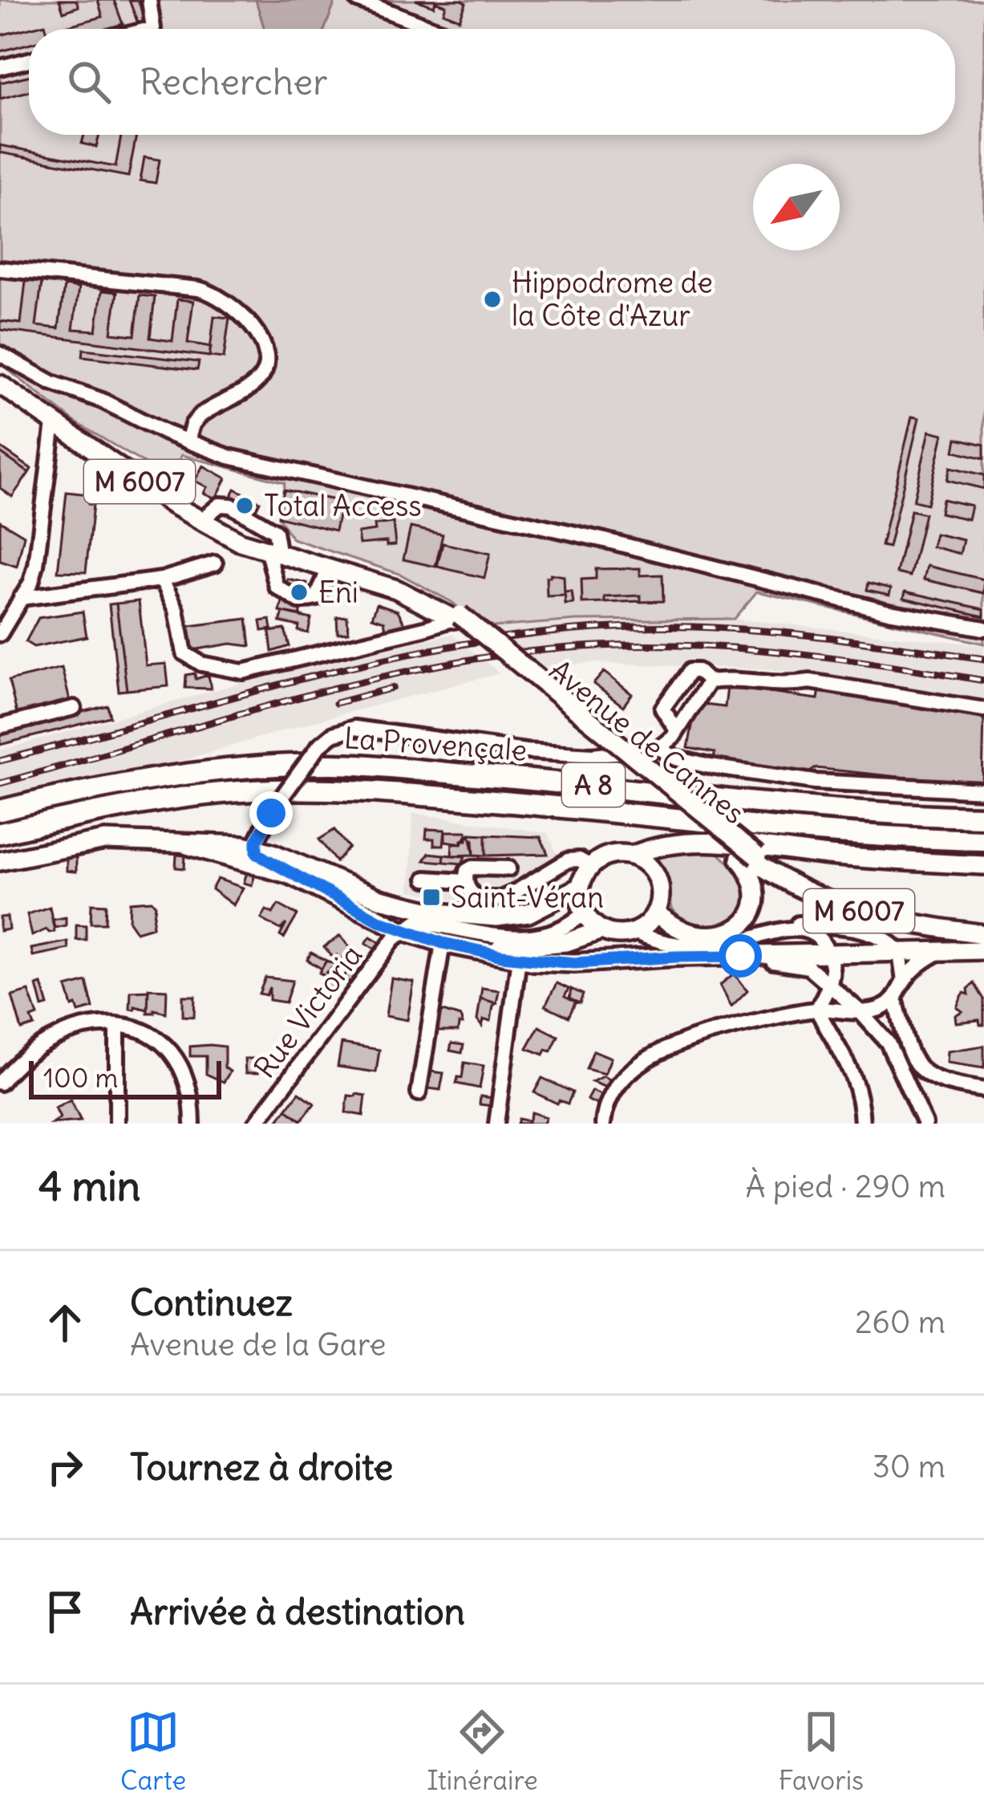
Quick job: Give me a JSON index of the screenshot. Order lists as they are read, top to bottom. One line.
{"streets":{"highway":["La Provençale","A 8"],"main road":["M 6007","Avenue de Cannes"],"street":["Rue Victoria"]},"places":{"other":["Hippodrome de la Côte d'Azur","Total Access","Eni"],"transit":["Saint-Véran"]},"scale_bar":"100 m","north":"bottom left","page":{"search":"Rechercher","scale":"100 m","heading":["4 min","À pied · 290 m"],"list":[["Continuez","Avenue de la Gare","260 m"],["Tournez à droite","30 m"],"Arrivée à destination"],"nav":["Carte","Itinéraire","Favoris"]}}
